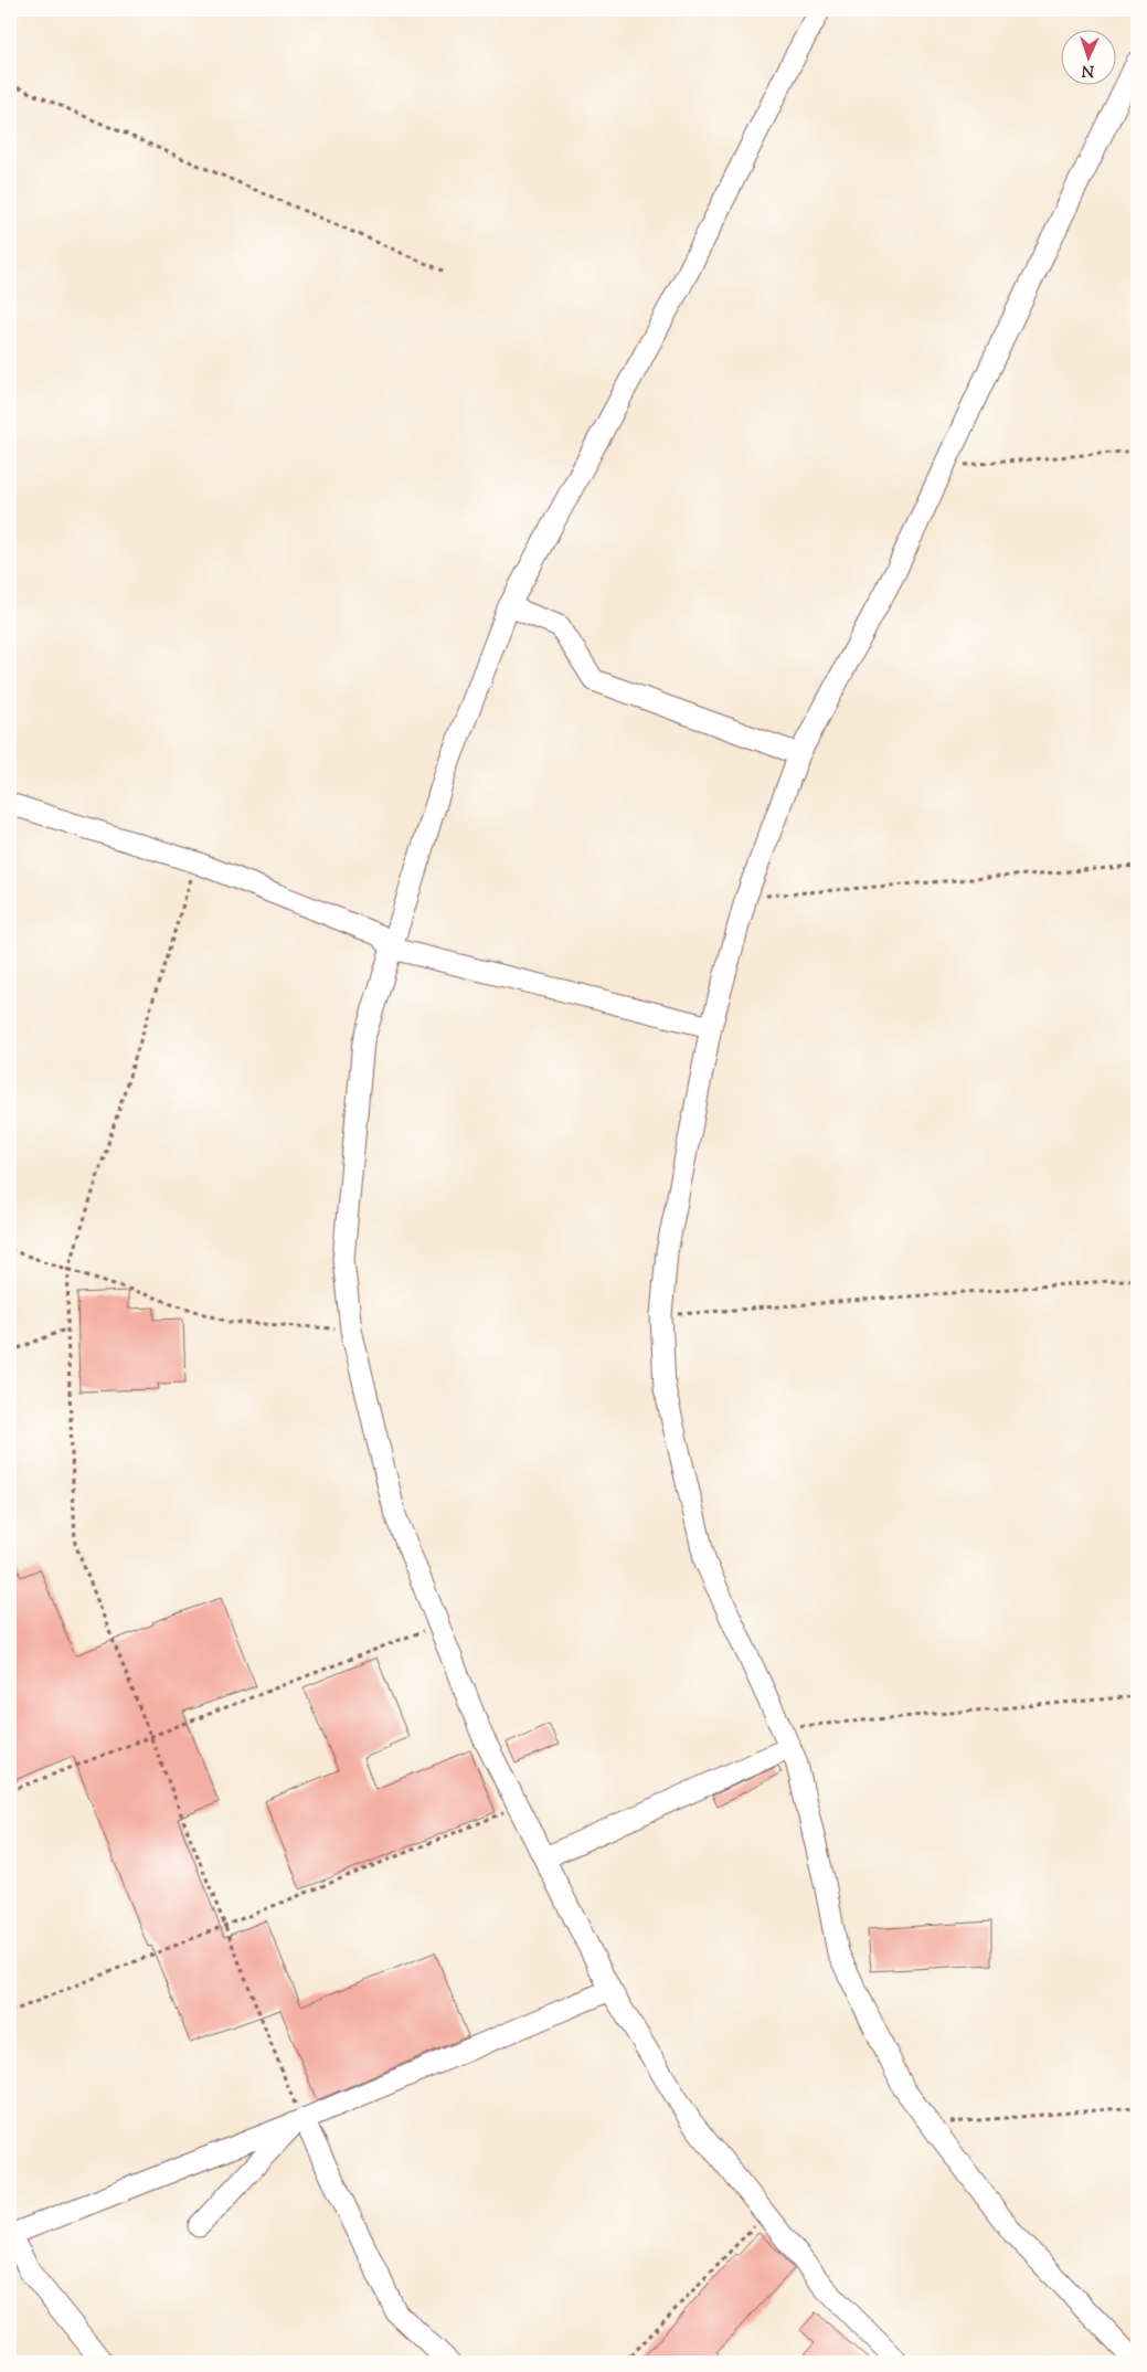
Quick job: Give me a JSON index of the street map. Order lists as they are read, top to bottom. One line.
{"north":"bottom"}
